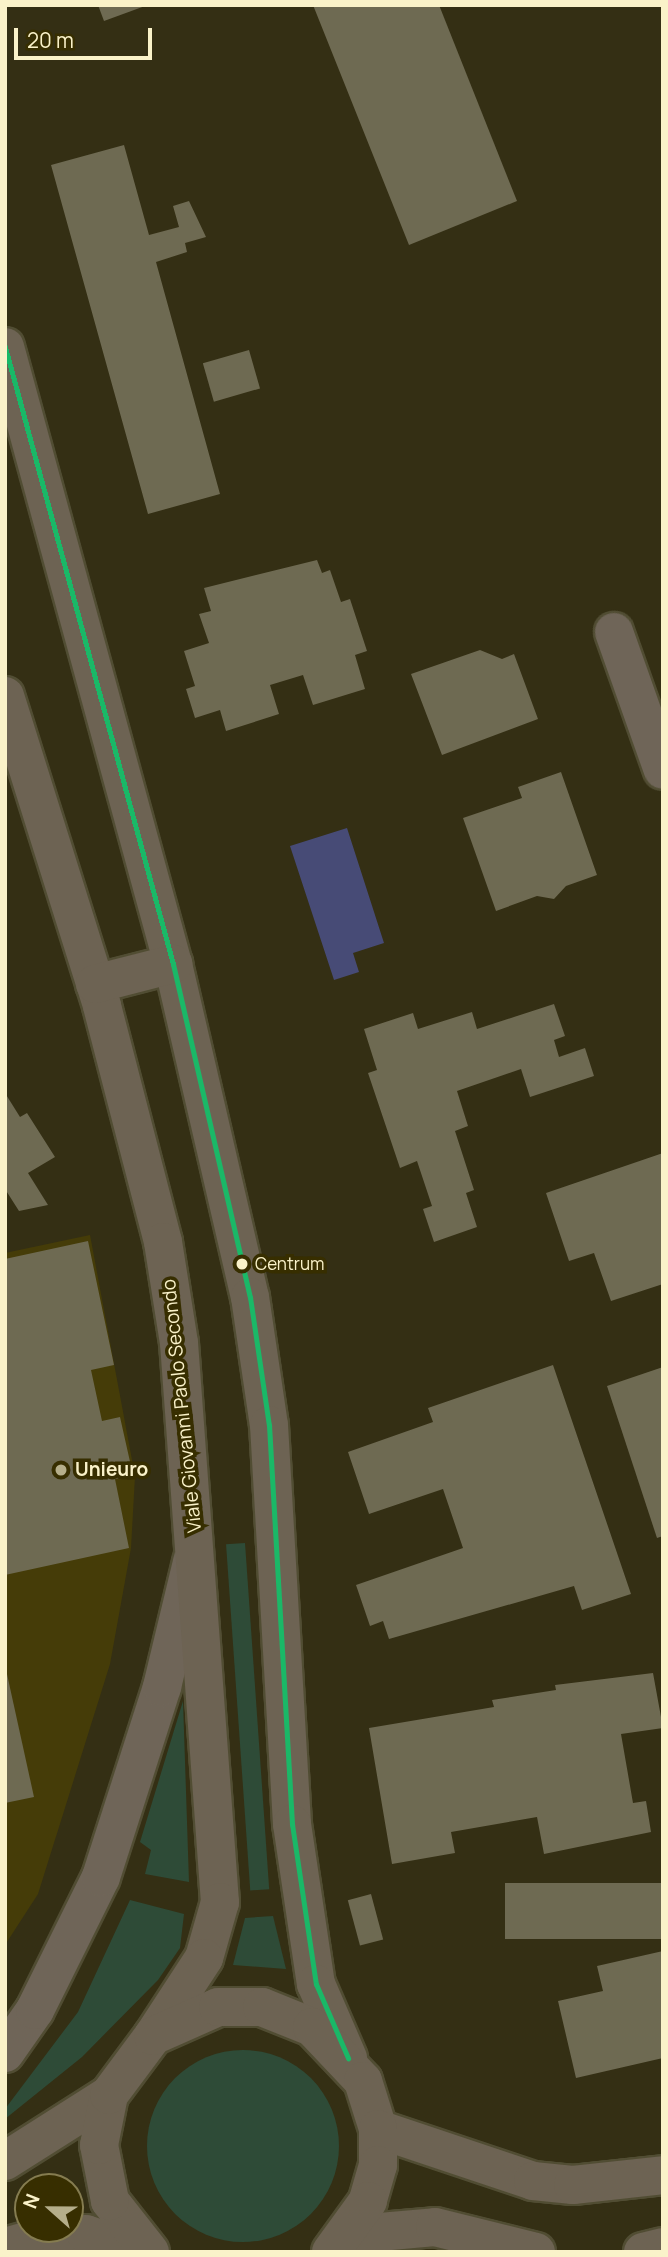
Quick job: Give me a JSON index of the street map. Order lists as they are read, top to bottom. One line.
{"streets":{"main road":["Viale Giovanni Paolo Secondo"]},"places":["Centrum","Unieuro"],"scale_bar":"20 m","north":"left"}
